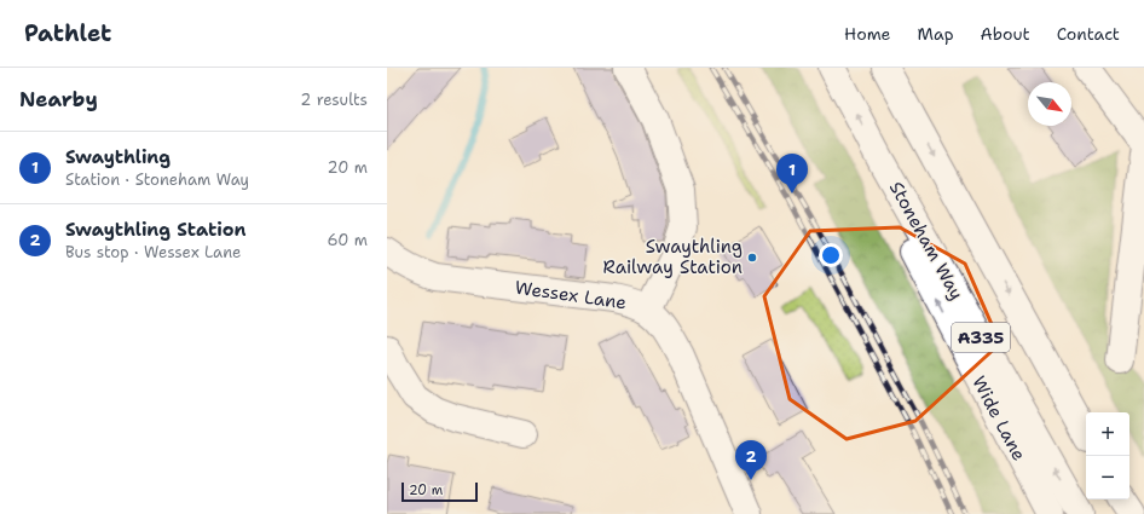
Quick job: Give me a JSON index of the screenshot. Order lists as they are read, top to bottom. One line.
{"streets":{"main road":["Stoneham Way","Wessex Lane","A335","Wide Lane"]},"crossings":[["Stoneham Way","Wide Lane"]],"places":["Swaythling Railway Station"],"scale_bar":"20 m","north":"bottom right","page":{"header":"Pathlet","nav":["Home","Map","About","Contact"],"heading":["Nearby","2 results"],"list":[{"mark":"1","name":"Swaythling","note":"Station · Stoneham Way","value":"20 m"},{"mark":"2","name":"Swaythling Station","note":"Bus stop · Wessex Lane","value":"60 m"}],"pins":["1","2"],"map_buttons":["+","−"],"scale":"20 m"}}
